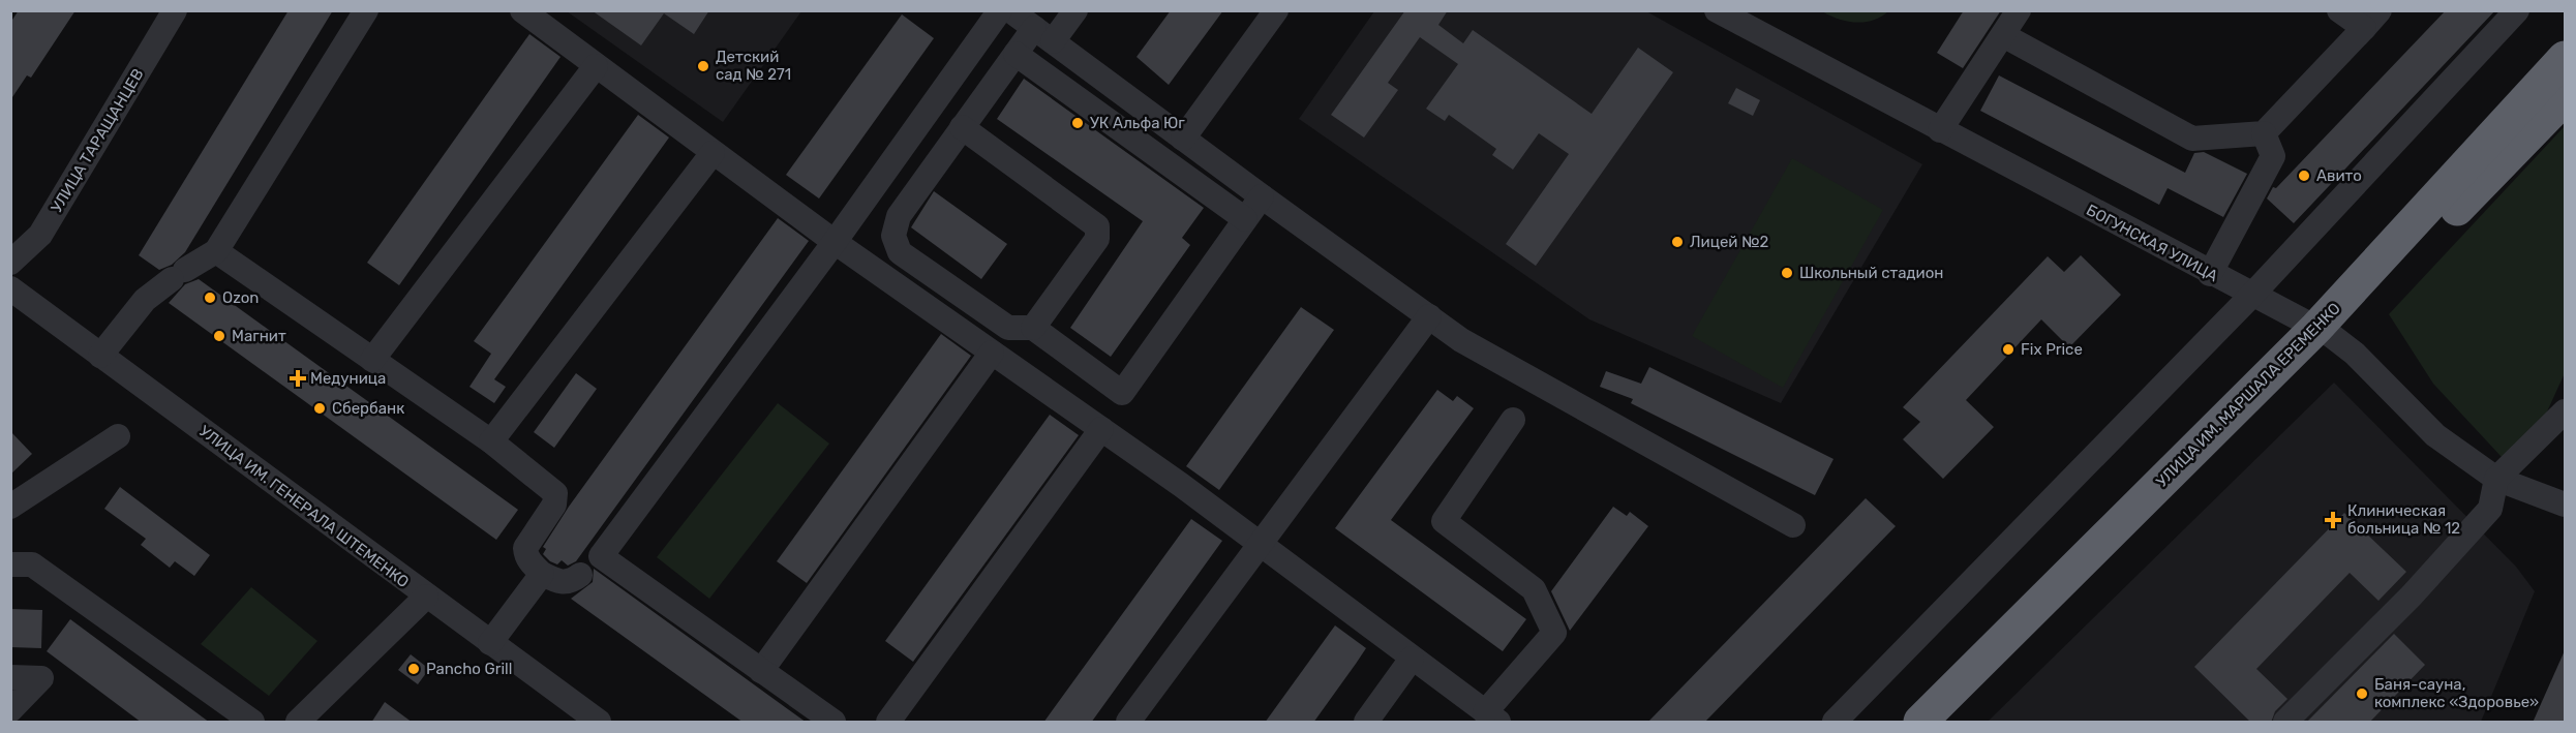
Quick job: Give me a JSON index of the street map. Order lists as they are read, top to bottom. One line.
{"streets":{"highway":["УЛИЦА ИМ. МАРШАЛА ЕРЕМЕНКО"],"street":["УЛИЦА ТАРАЩАНЦЕВ","БОГУНСКАЯ УЛИЦА","УЛИЦА ИМ. ГЕНЕРАЛА ШТЕМЕНКО"]},"crossings":[["БОГУНСКАЯ УЛИЦА","УЛИЦА ИМ. МАРШАЛА ЕРЕМЕНКО"]],"places":{"other":["Детский сад № 271","УК Альфа Юг","Авито","Лицей №2","Школьный стадион","Ozon","Магнит","Fix Price","Сбербанк","Pancho Grill","Баня-сауна, комплекс «Здоровье»"],"health":["Медуница","Клиническая больница № 12"]}}
